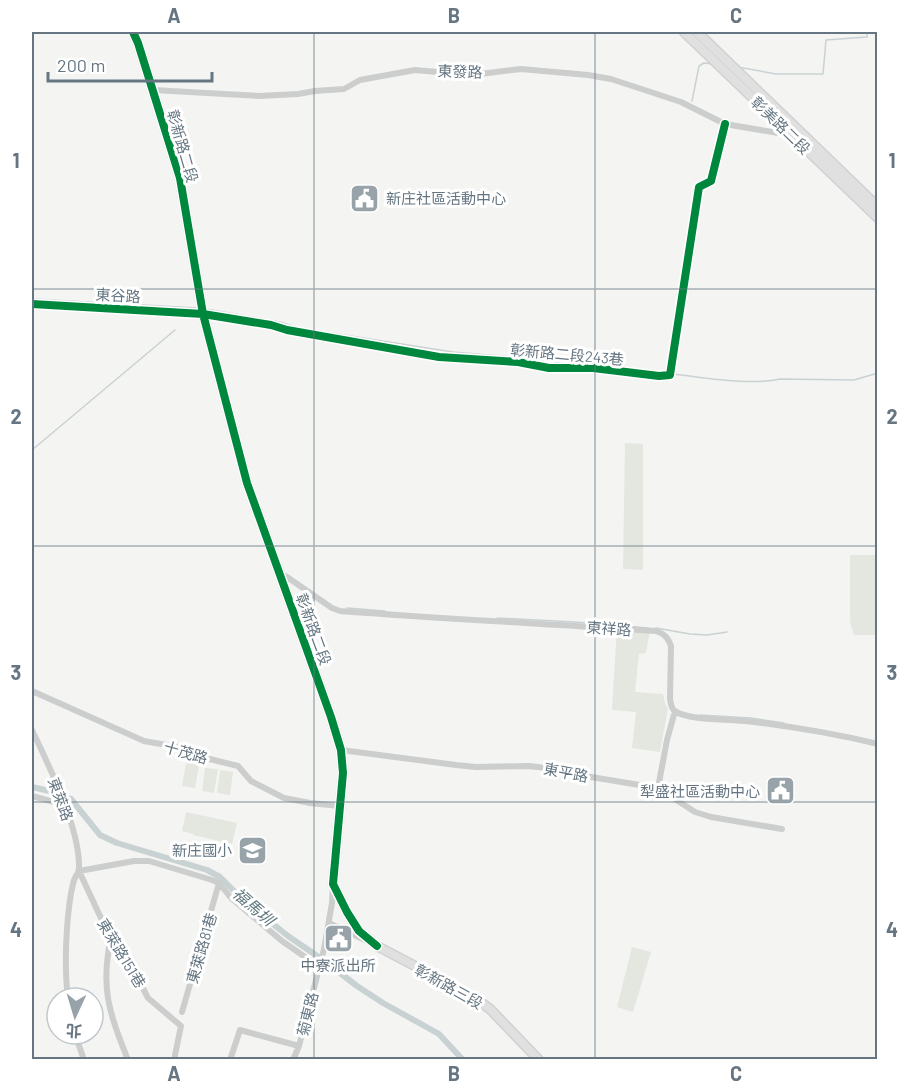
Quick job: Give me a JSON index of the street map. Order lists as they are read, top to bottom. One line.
{"streets":{"street":["東發路","彰美路二段","彰新路二段","東谷路","彰新路二段243巷","東祥路","十茂路","東平路","東萊路","東萊路81巷","東萊路151巷","彰新路三段","菊東路"]},"crossings":[["東發路","彰美路二段"],["東發路","彰新路二段"],["東發路","彰新路二段243巷"],["彰新路二段","東谷路"],["彰新路二段","彰新路二段243巷"],["彰新路二段","東祥路"],["彰新路二段","十茂路"],["彰新路二段","東平路"],["東谷路","彰新路二段243巷"],["東萊路","東萊路151巷"]],"water":["福馬圳"],"places":{"public building":["新庄社區活動中心","犁盛社區活動中心","中寮派出所"],"school or university":["新庄國小"]},"scale_bar":"200 m","north":"bottom","grid":{"columns":["A","B","C"],"rows":["1","2","3","4"]}}
